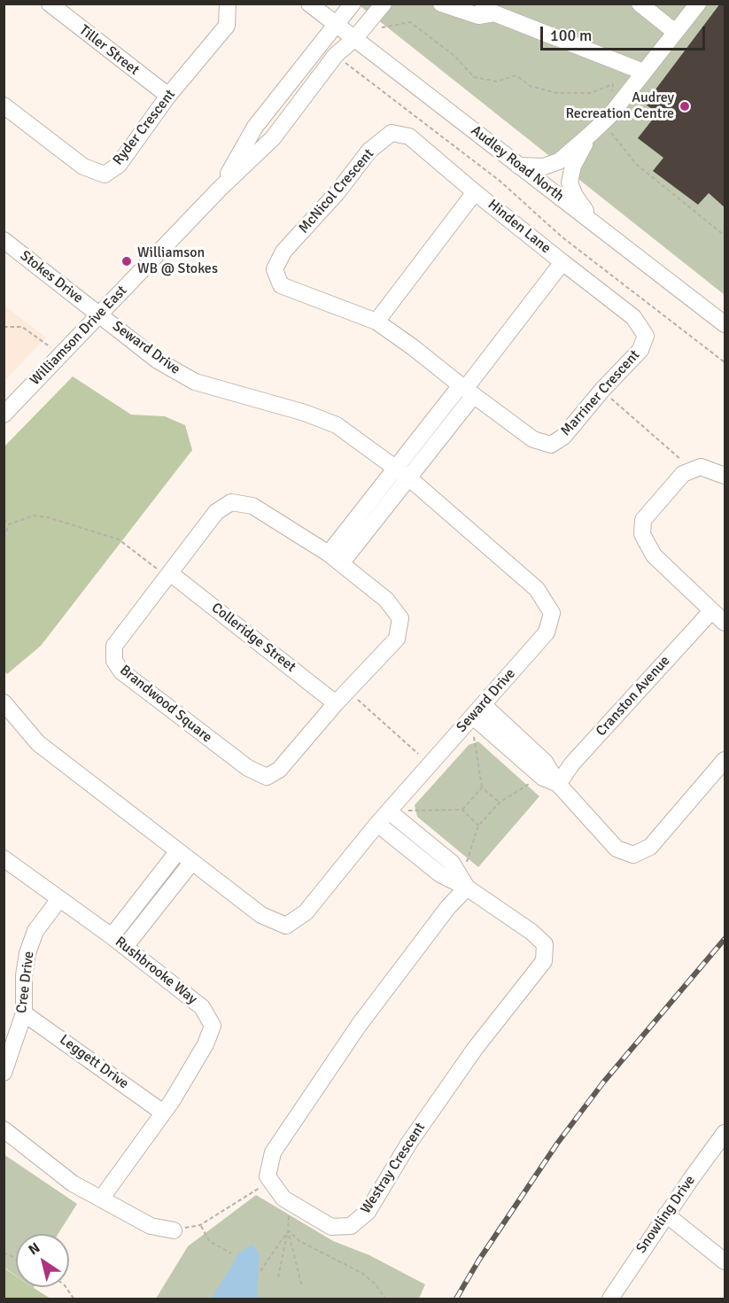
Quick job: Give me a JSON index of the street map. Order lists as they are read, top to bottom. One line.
{"streets":{"street":["Tiller Street","Ryder Crescent","Audley Road North","McNicol Crescent","Hinden Lane","Stokes Drive","Williamson Drive East","Seward Drive","Marriner Crescent","Colleridge Street","Cranston Avenue","Brandwood Square","Rushbrooke Way","Cree Drive","Leggett Drive","Westray Crescent","Snowling Drive"]},"crossings":[["Tiller Street","Ryder Crescent"],["Audley Road North","Williamson Drive East"],["McNicol Crescent","Hinden Lane"],["McNicol Crescent","Marriner Crescent"],["Hinden Lane","Marriner Crescent"],["Stokes Drive","Williamson Drive East"],["Stokes Drive","Seward Drive"],["Williamson Drive East","Seward Drive"],["Seward Drive","Westray Crescent"],["Colleridge Street","Brandwood Square"],["Rushbrooke Way","Cree Drive"],["Rushbrooke Way","Leggett Drive"],["Cree Drive","Leggett Drive"]],"places":["Audrey Recreation Centre","Williamson WB @ Stokes"],"scale_bar":"100 m","north":"top left"}
